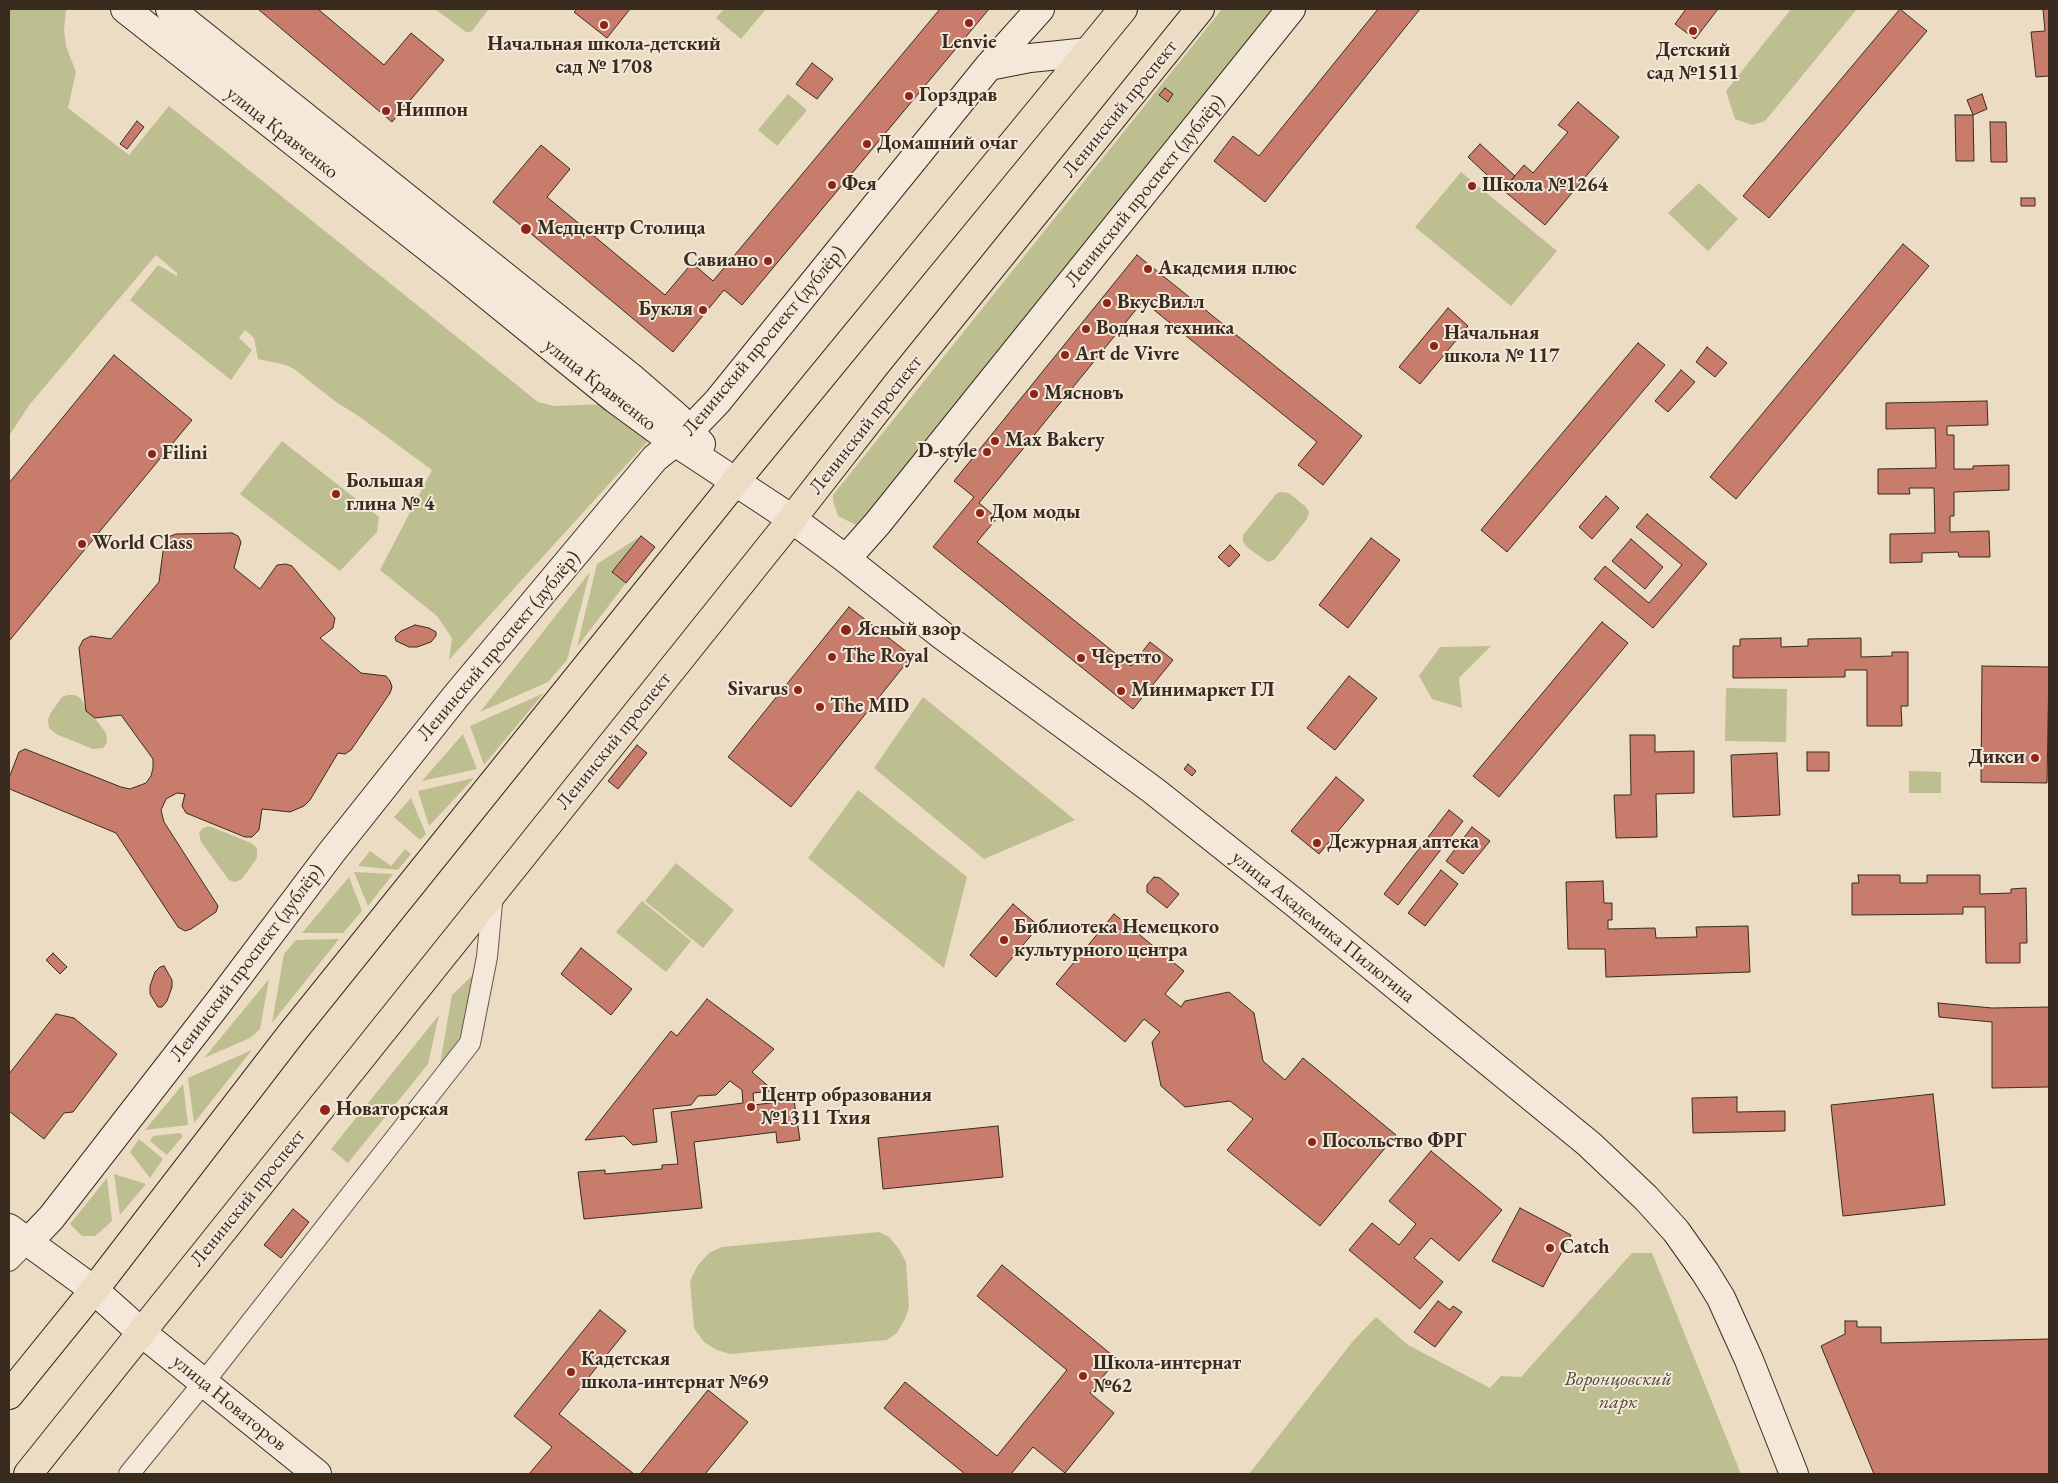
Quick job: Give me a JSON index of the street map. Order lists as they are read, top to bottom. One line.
{"streets":{"main road":["Ленинский проспект"],"street":["улица Кравченко","Ленинский проспект (дублёр)","улица Академика Пилюгина","улица Новаторов"]},"crossings":[["Ленинский проспект","улица Академика Пилюгина"],["Ленинский проспект","улица Новаторов"],["улица Кравченко","Ленинский проспект (дублёр)"],["улица Кравченко","улица Академика Пилюгина"],["Ленинский проспект (дублёр)","улица Академика Пилюгина"],["Ленинский проспект (дублёр)","улица Новаторов"]],"parks":["Воронцовский парк"],"places":["Lenvie","Начальная школа-детский сад № 1708","Детский сад №1511","Горздрав","Ниппон","Домашний очаг","Фея","Школа №1264","Медцентр Столица","Савиано","Академия плюс","ВкусВилл","Букля","Водная техника","Начальная школа № 117","Art de Vivre","Мясновъ","Max Bakery","D-style","Filini","Большая глина № 4","Дом моды","World Class","Ясный взор","The Royal","Черетто","Sivarus","Минимаркет ГЛ","The MID","Дикси","Дежурная аптека","Библиотека Немецкого культурного центра","Центр образования №1311 Тхия","Новаторская","Посольство ФРГ","Catch","Кадетская школа-интернат №69","Школа-интернат №62"]}
